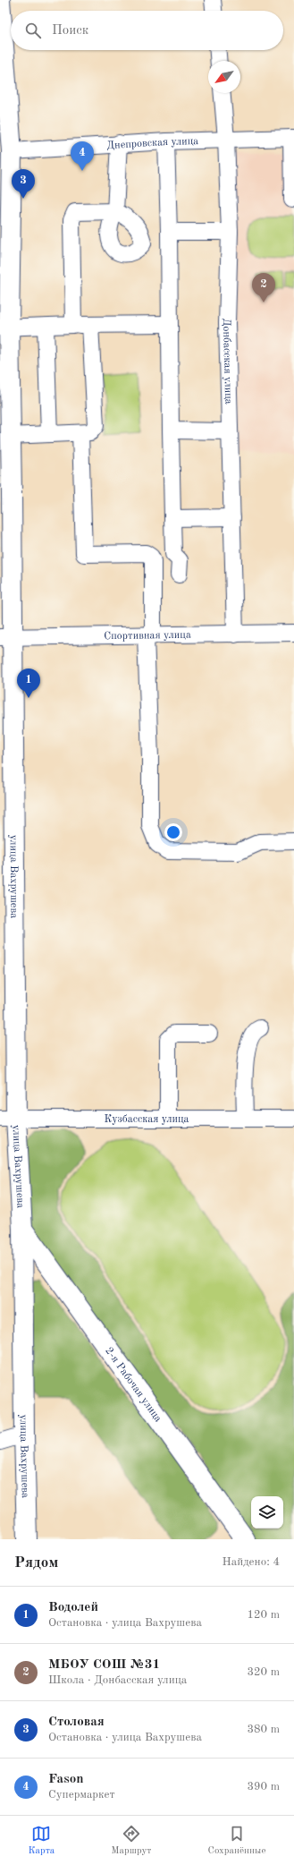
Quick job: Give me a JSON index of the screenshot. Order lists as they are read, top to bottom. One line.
{"streets":{"main road":["улица Вахрушева","2-я Рабочая улица"],"street":["Днепровская улица","Донбасская улица","Спортивная улица","Кузбасская улица"]},"crossings":[["Днепровская улица","Донбасская улица"],["Днепровская улица","улица Вахрушева"],["Донбасская улица","Спортивная улица"],["Спортивная улица","улица Вахрушева"],["улица Вахрушева","Кузбасская улица"],["улица Вахрушева","2-я Рабочая улица"]],"north":"bottom left","page":{"search":"Поиск","pins":["4","3","2","1"],"heading":["Рядом","Найдено: 4"],"list":[{"mark":"1","name":"Водолей","note":"Остановка · улица Вахрушева","value":"120 m"},{"mark":"2","name":"МБОУ СОШ №31","note":"Школа · Донбасская улица","value":"320 m"},{"mark":"3","name":"Столовая","note":"Остановка · улица Вахрушева","value":"380 m"},{"mark":"4","name":"Fason","note":"Супермаркет","value":"390 m"}],"nav":["Карта","Маршрут","Сохранённые"]}}
